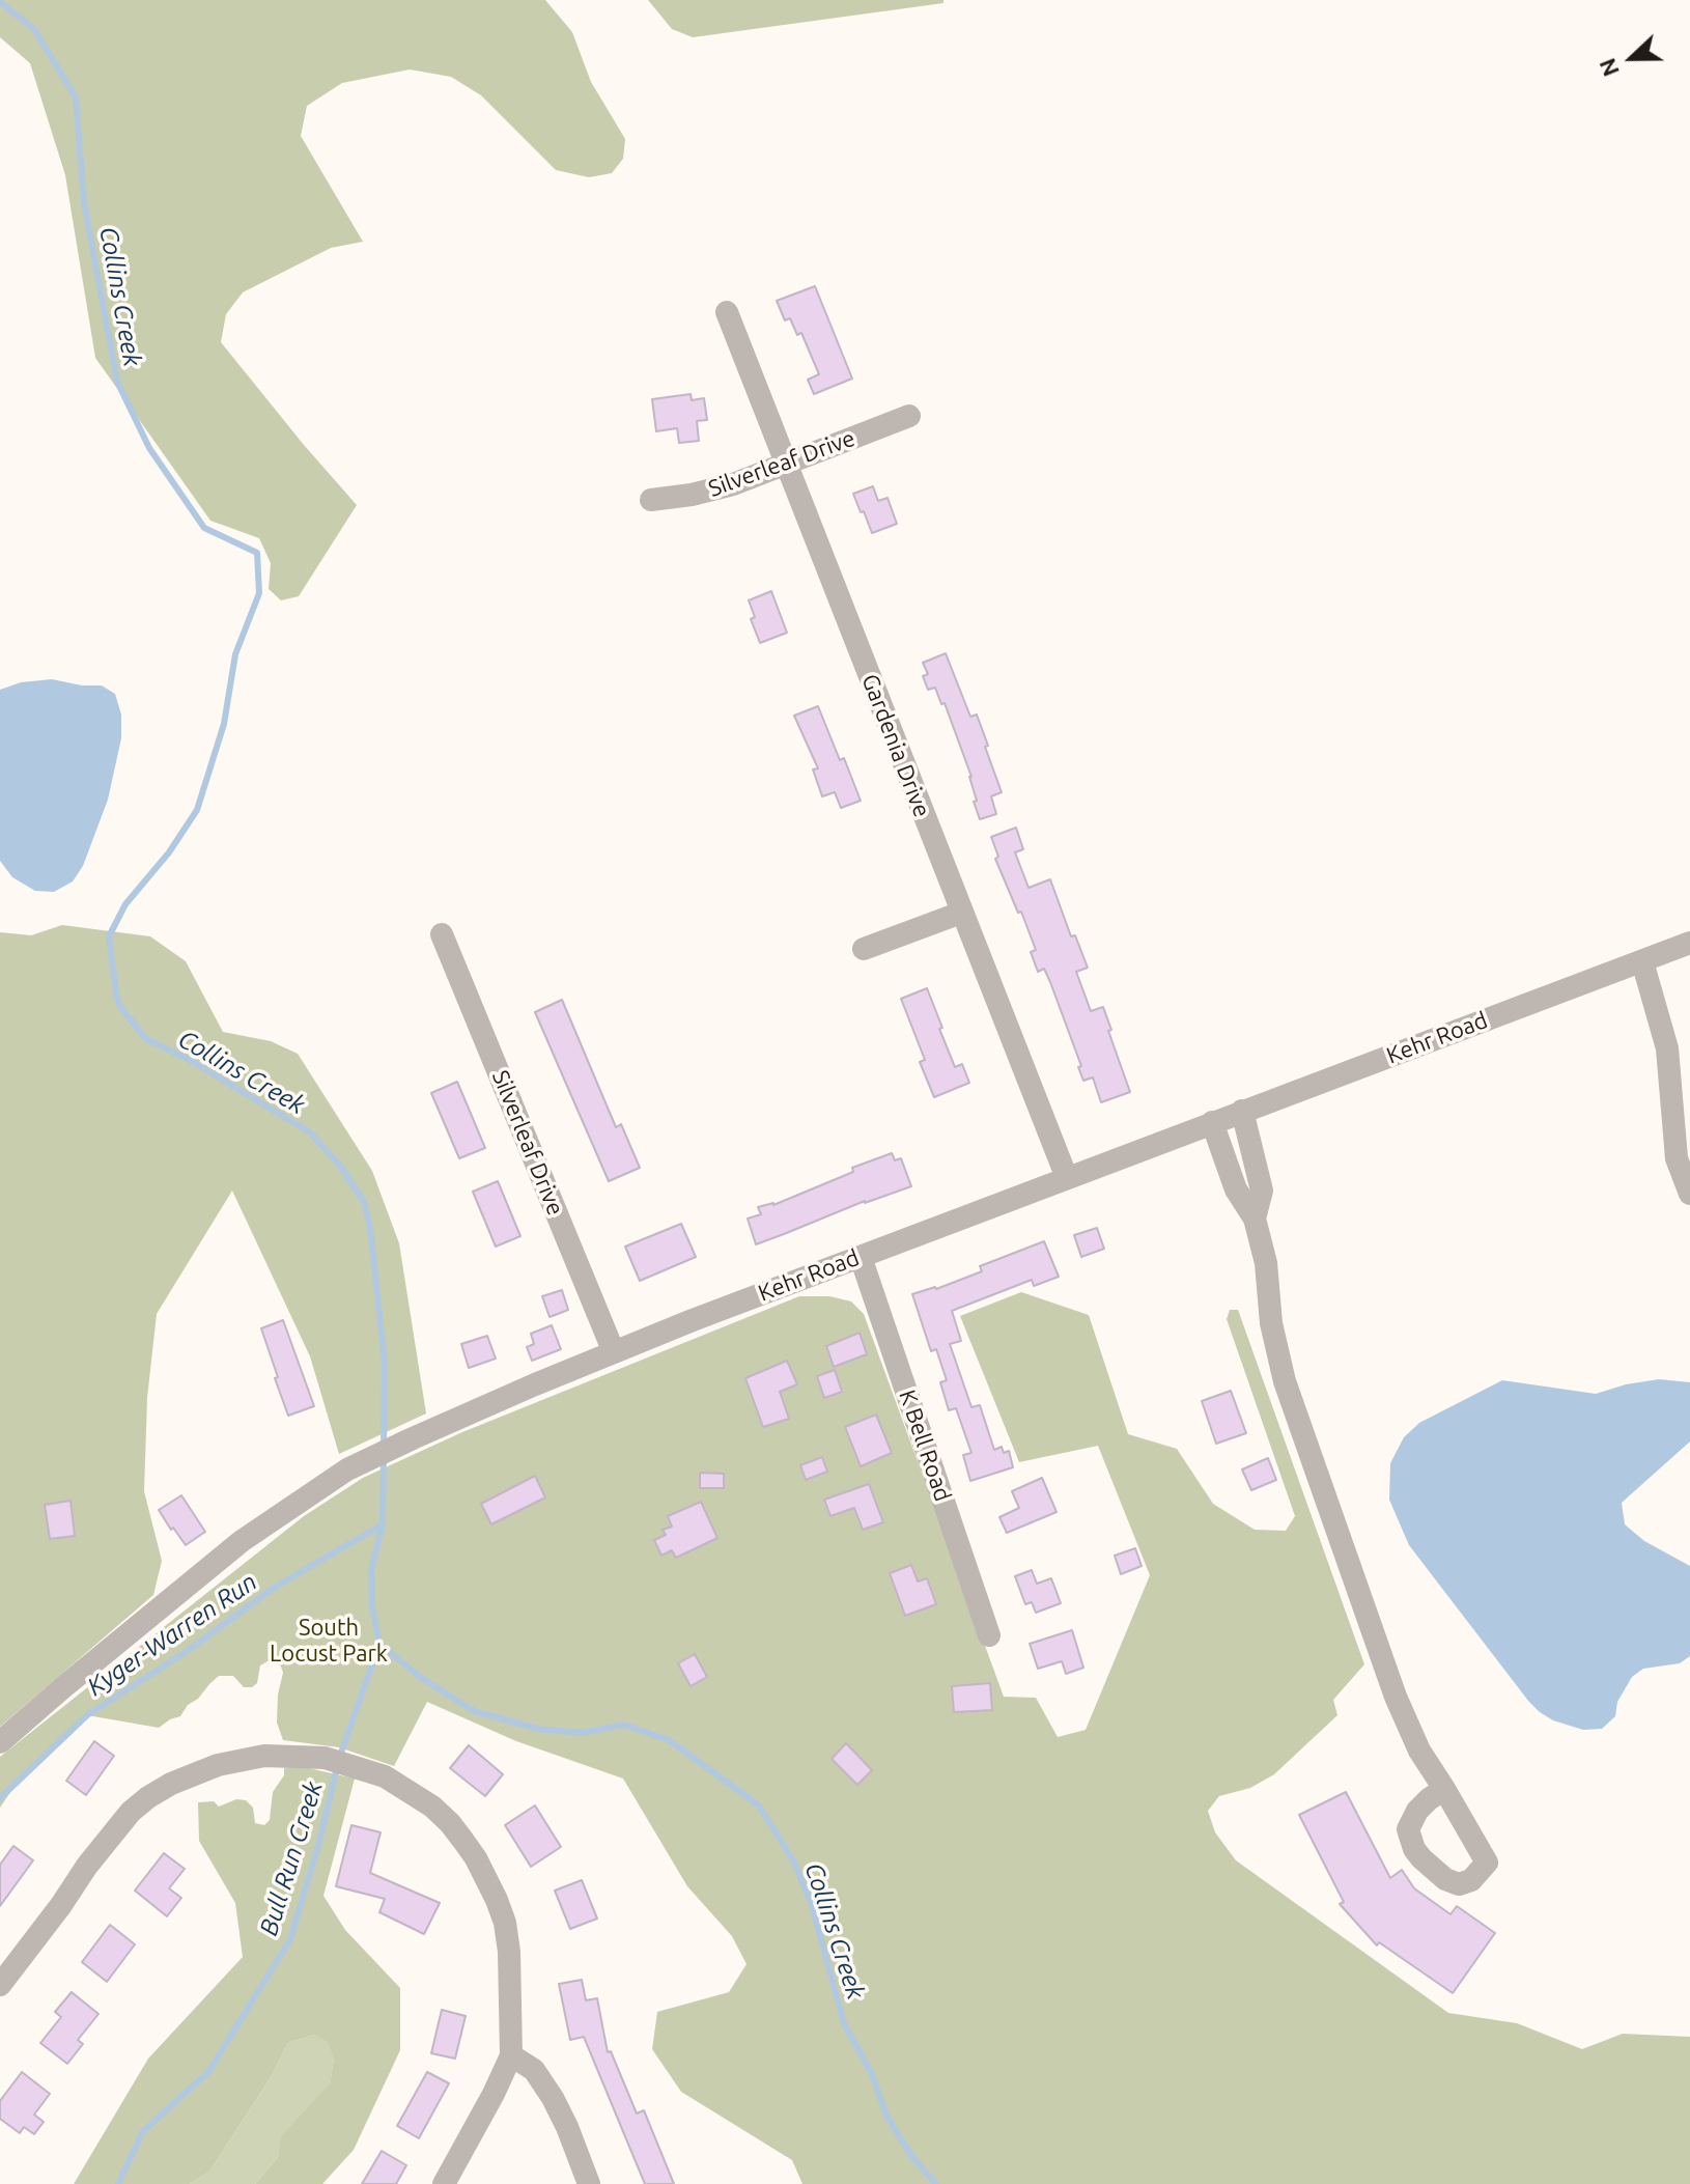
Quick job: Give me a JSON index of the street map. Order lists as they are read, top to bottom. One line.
{"streets":{"street":["Silverleaf Drive","Gardenia Drive","Kehr Road","K Bell Road"]},"crossings":[["Silverleaf Drive","Gardenia Drive"],["Silverleaf Drive","Kehr Road"],["Gardenia Drive","Kehr Road"],["Kehr Road","K Bell Road"]],"water":["Collins Creek","Kyger-Warren Run","Bull Run Creek"],"parks":["South Locust Park"],"north":"left"}
